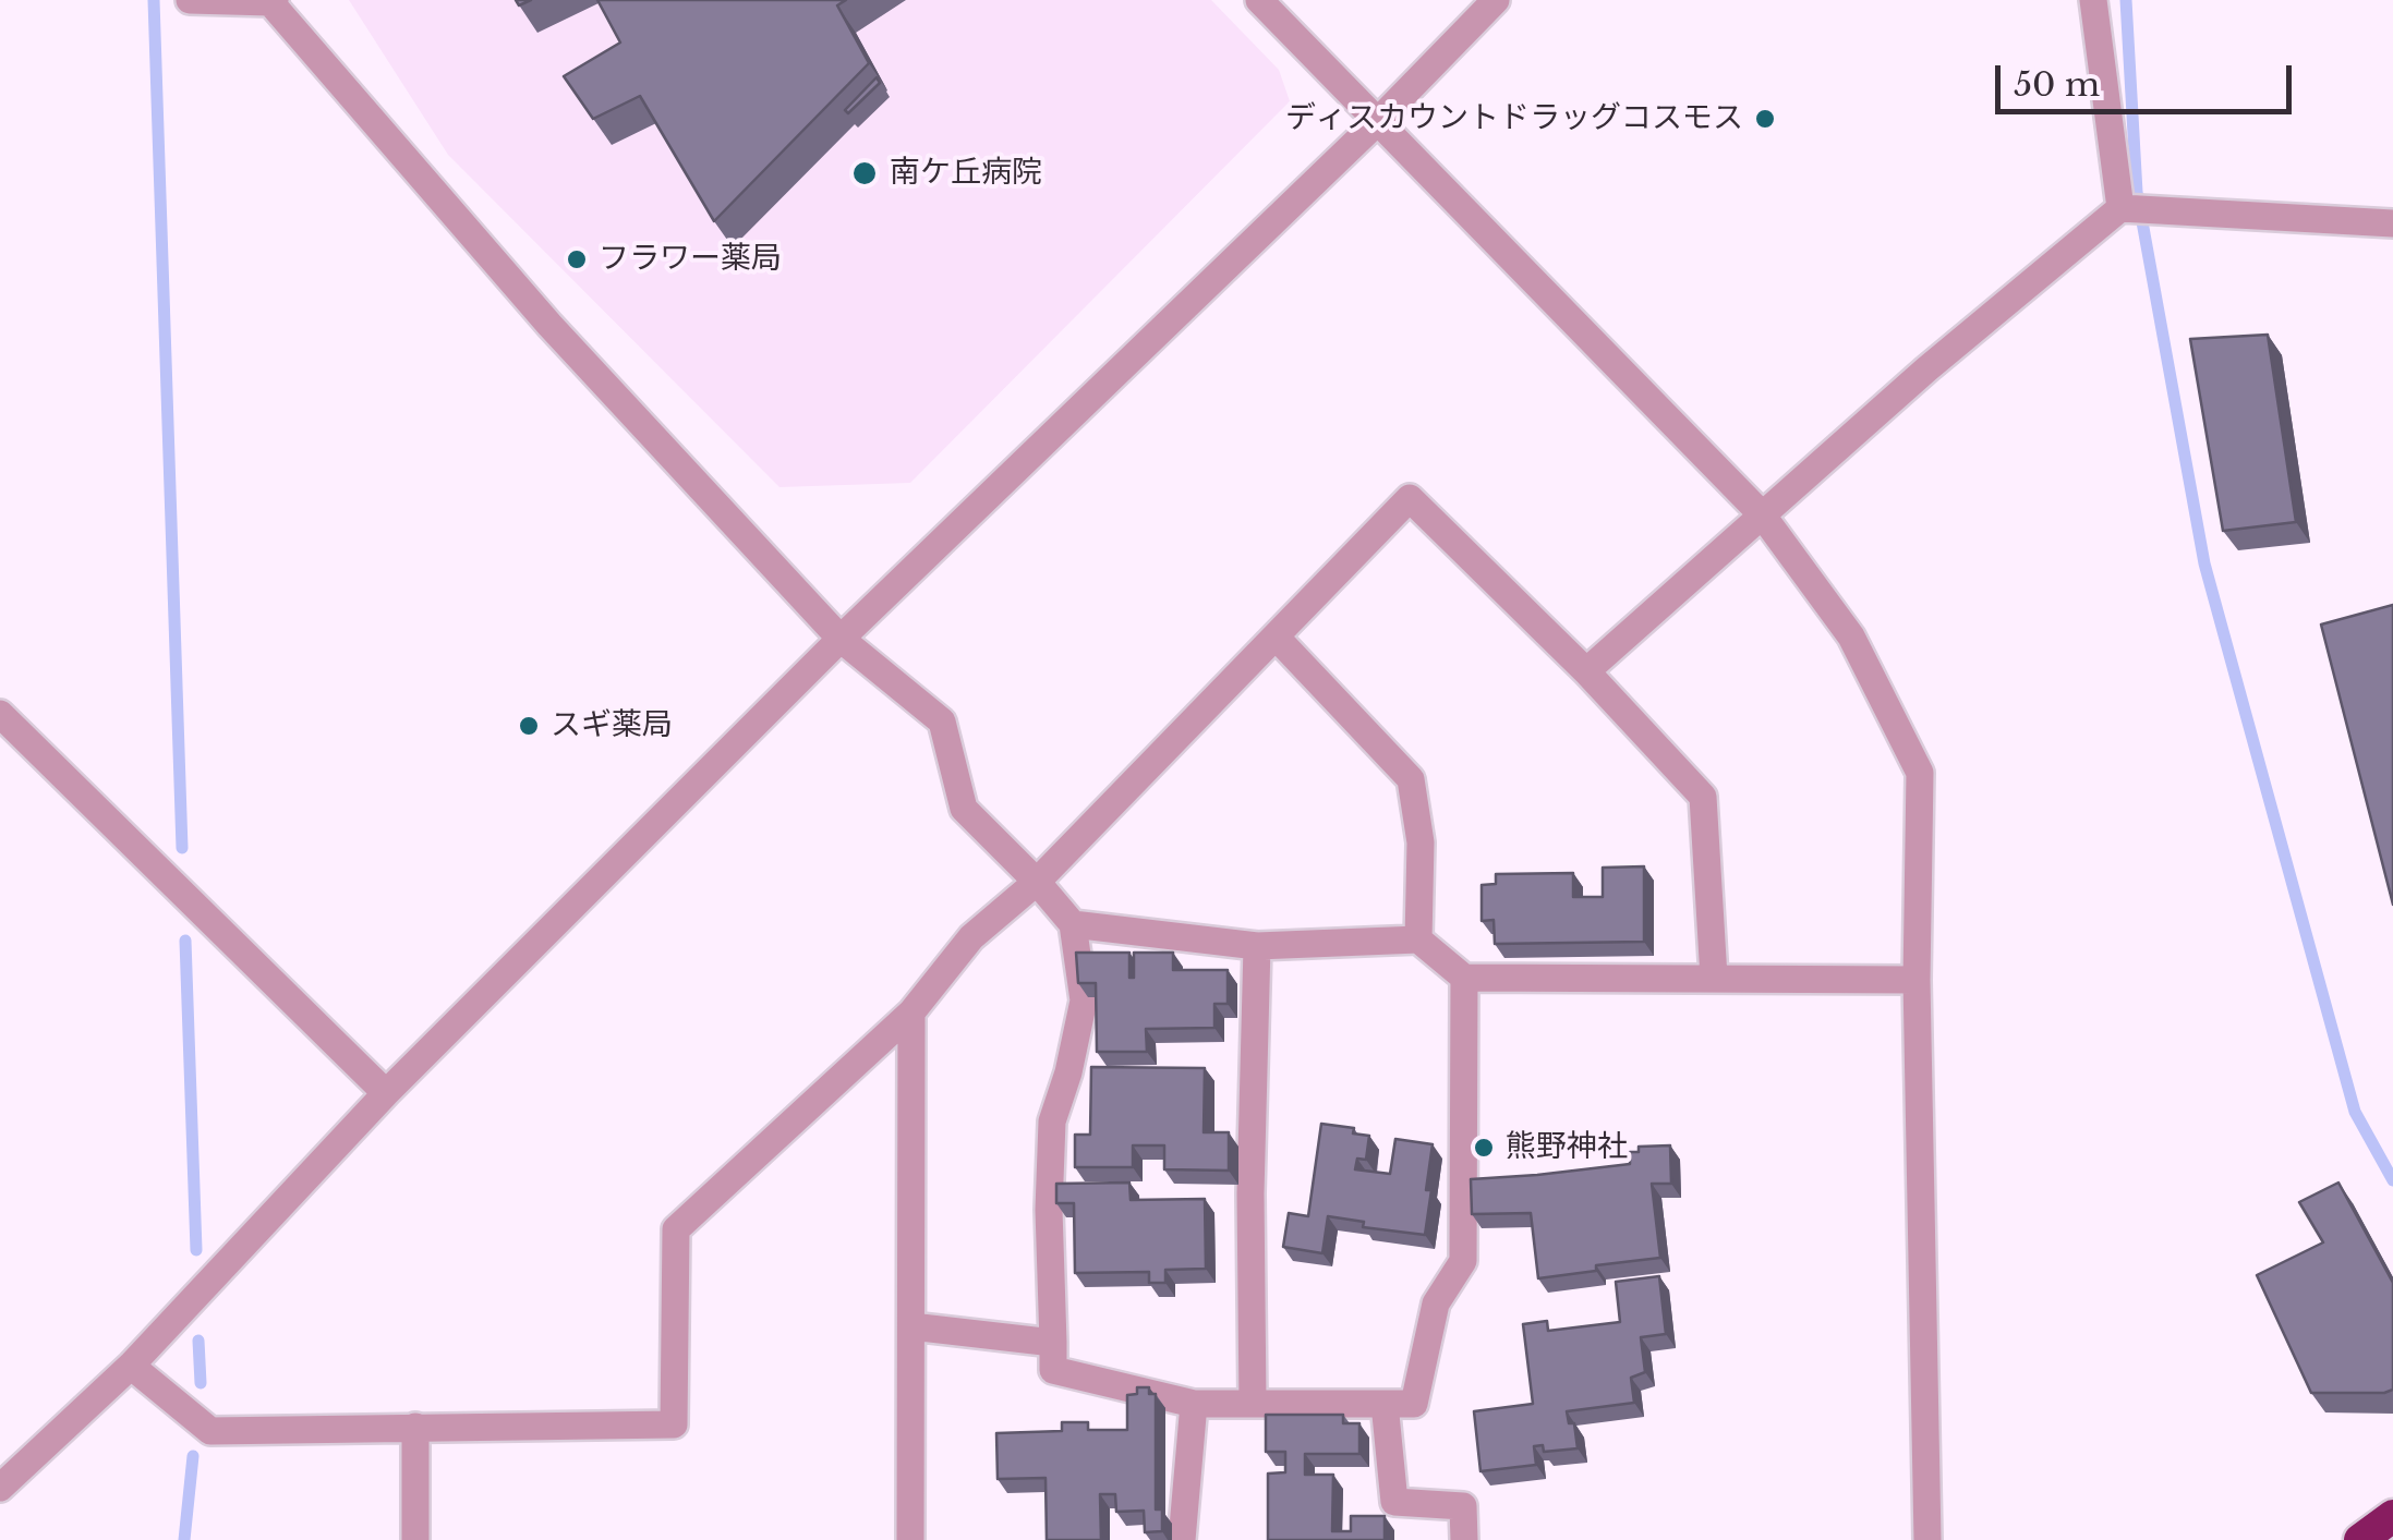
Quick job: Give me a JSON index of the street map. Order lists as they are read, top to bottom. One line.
{"places":["ディスカウントドラッグコスモス","南ケ丘病院","フラワー薬局","スギ薬局","熊野神社"],"scale_bar":"50 m"}
